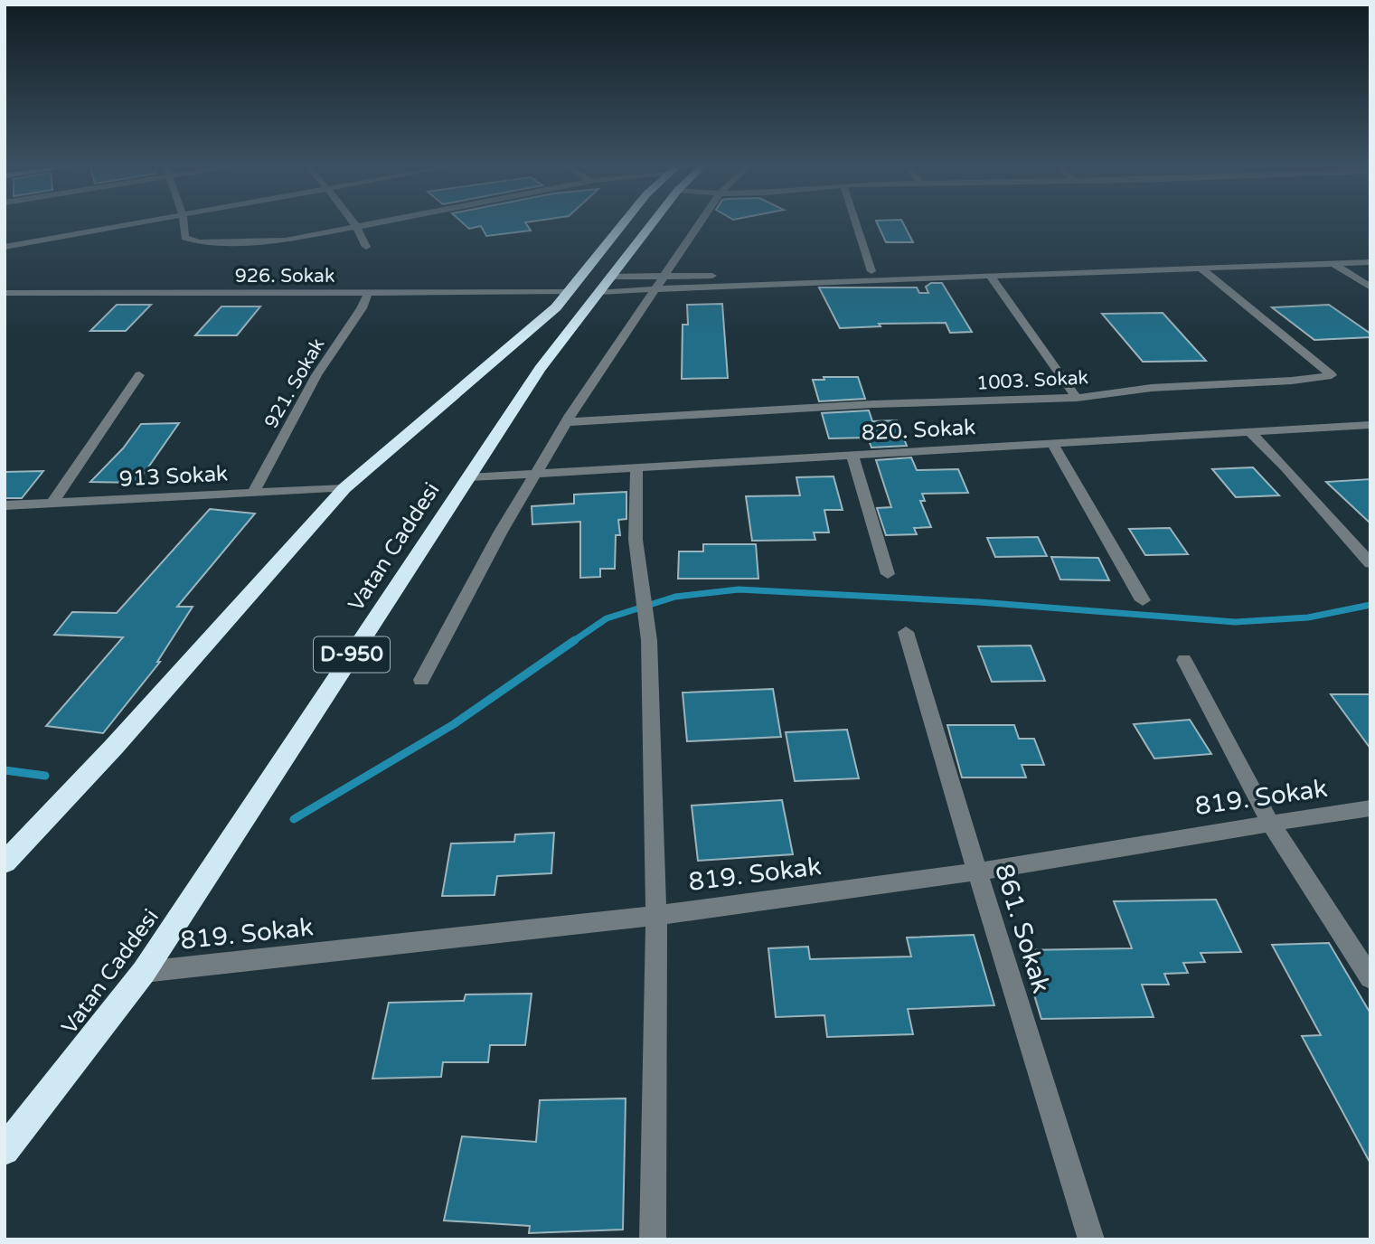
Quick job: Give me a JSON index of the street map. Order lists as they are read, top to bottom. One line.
{"streets":{"highway":["Vatan Caddesi","D-950"],"street":["926. Sokak","1003. Sokak","921. Sokak","820. Sokak","913 Sokak","819. Sokak","861. Sokak"]},"crossings":[["926. Sokak","921. Sokak"],["926. Sokak","Vatan Caddesi"],["921. Sokak","913 Sokak"],["820. Sokak","Vatan Caddesi"],["913 Sokak","Vatan Caddesi"],["Vatan Caddesi","819. Sokak"],["819. Sokak","861. Sokak"]]}
